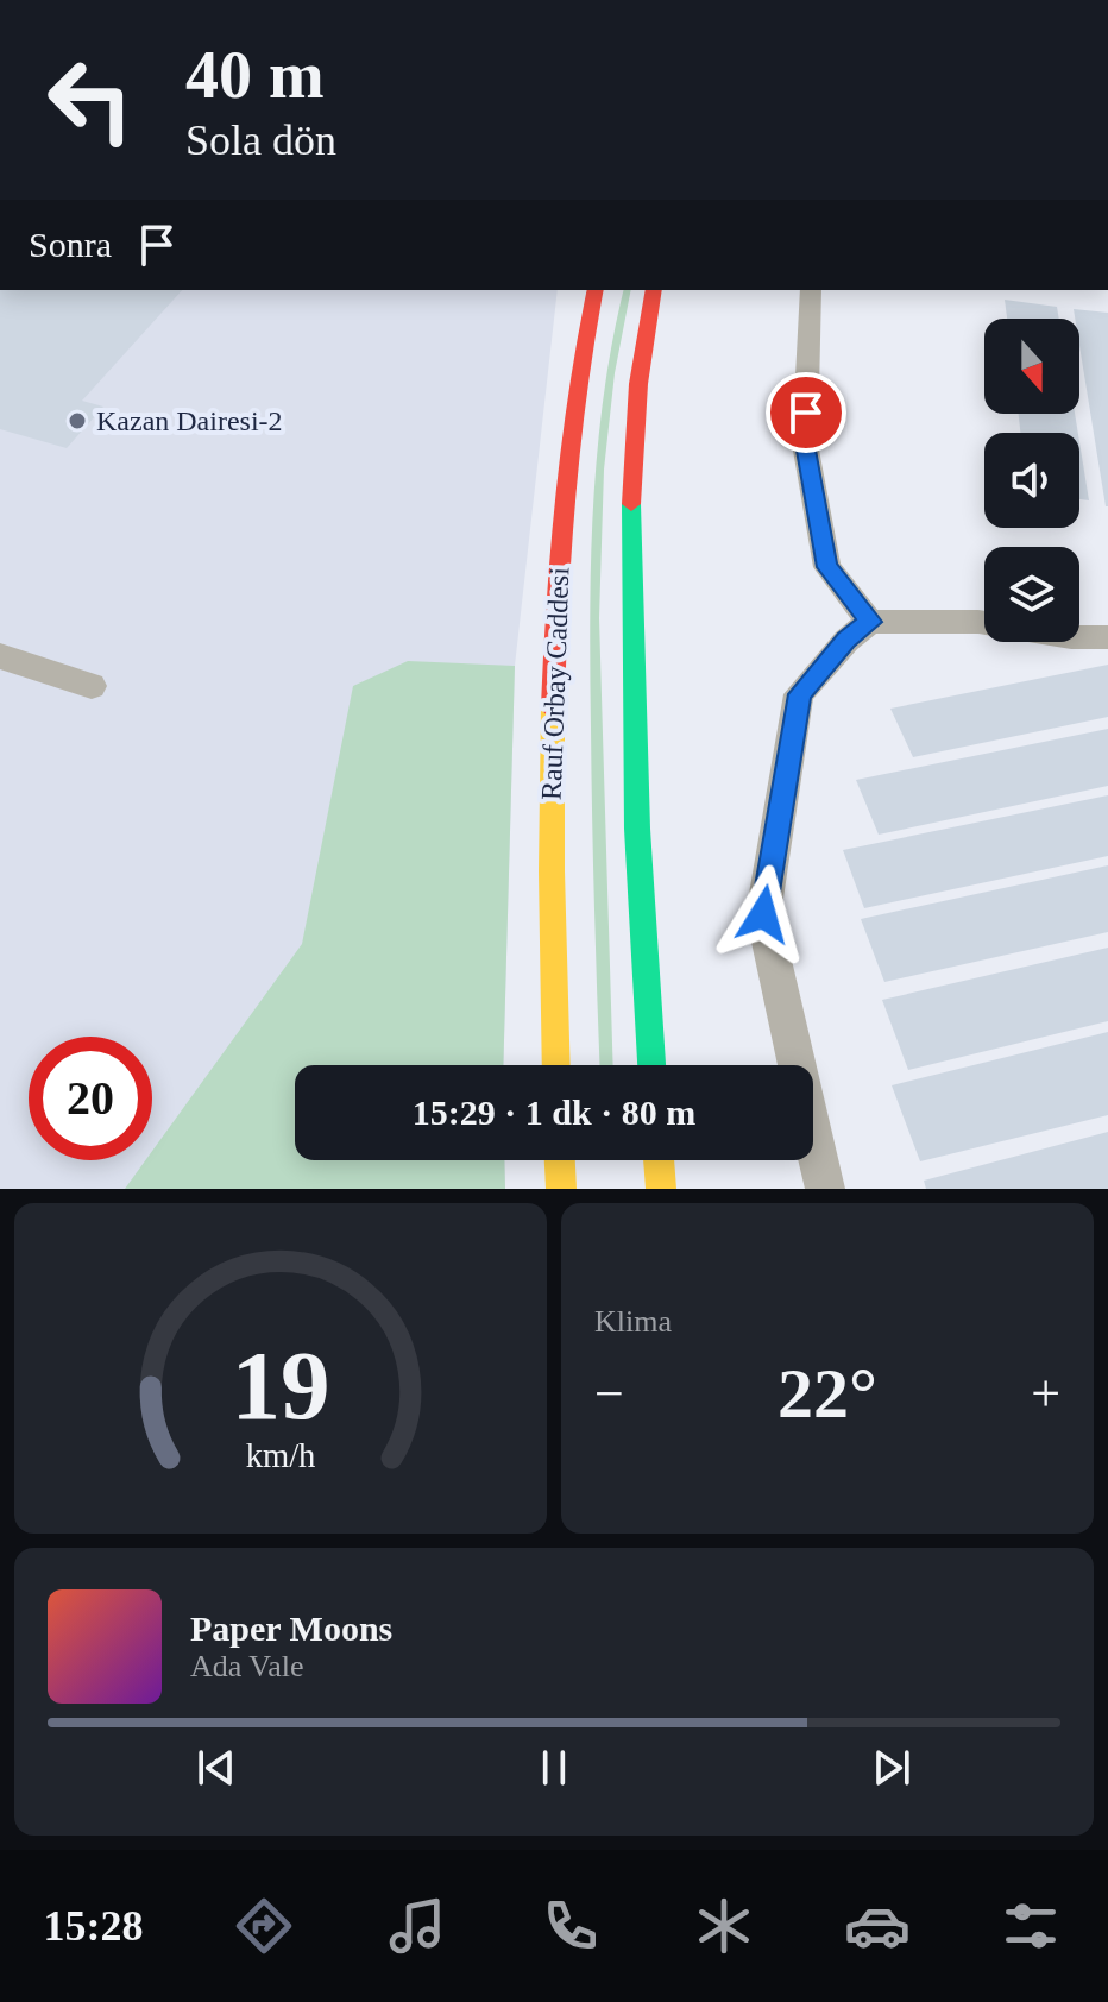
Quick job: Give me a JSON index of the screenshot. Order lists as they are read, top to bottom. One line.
{"streets":{"main road":["Rauf Orbay Caddesi"]},"places":["Kazan Dairesi-2"],"north":"bottom","page":{"turn":["40 m","Sola dön"],"then":"Sonra","limit":"20","trip":"15:29 · 1 dk · 80 m","tile":"Klima","heat":["−","22°","+"],"song":["Paper Moons","Ada Vale"],"tabs":"15:28","gauge":["19","km/h"]}}
